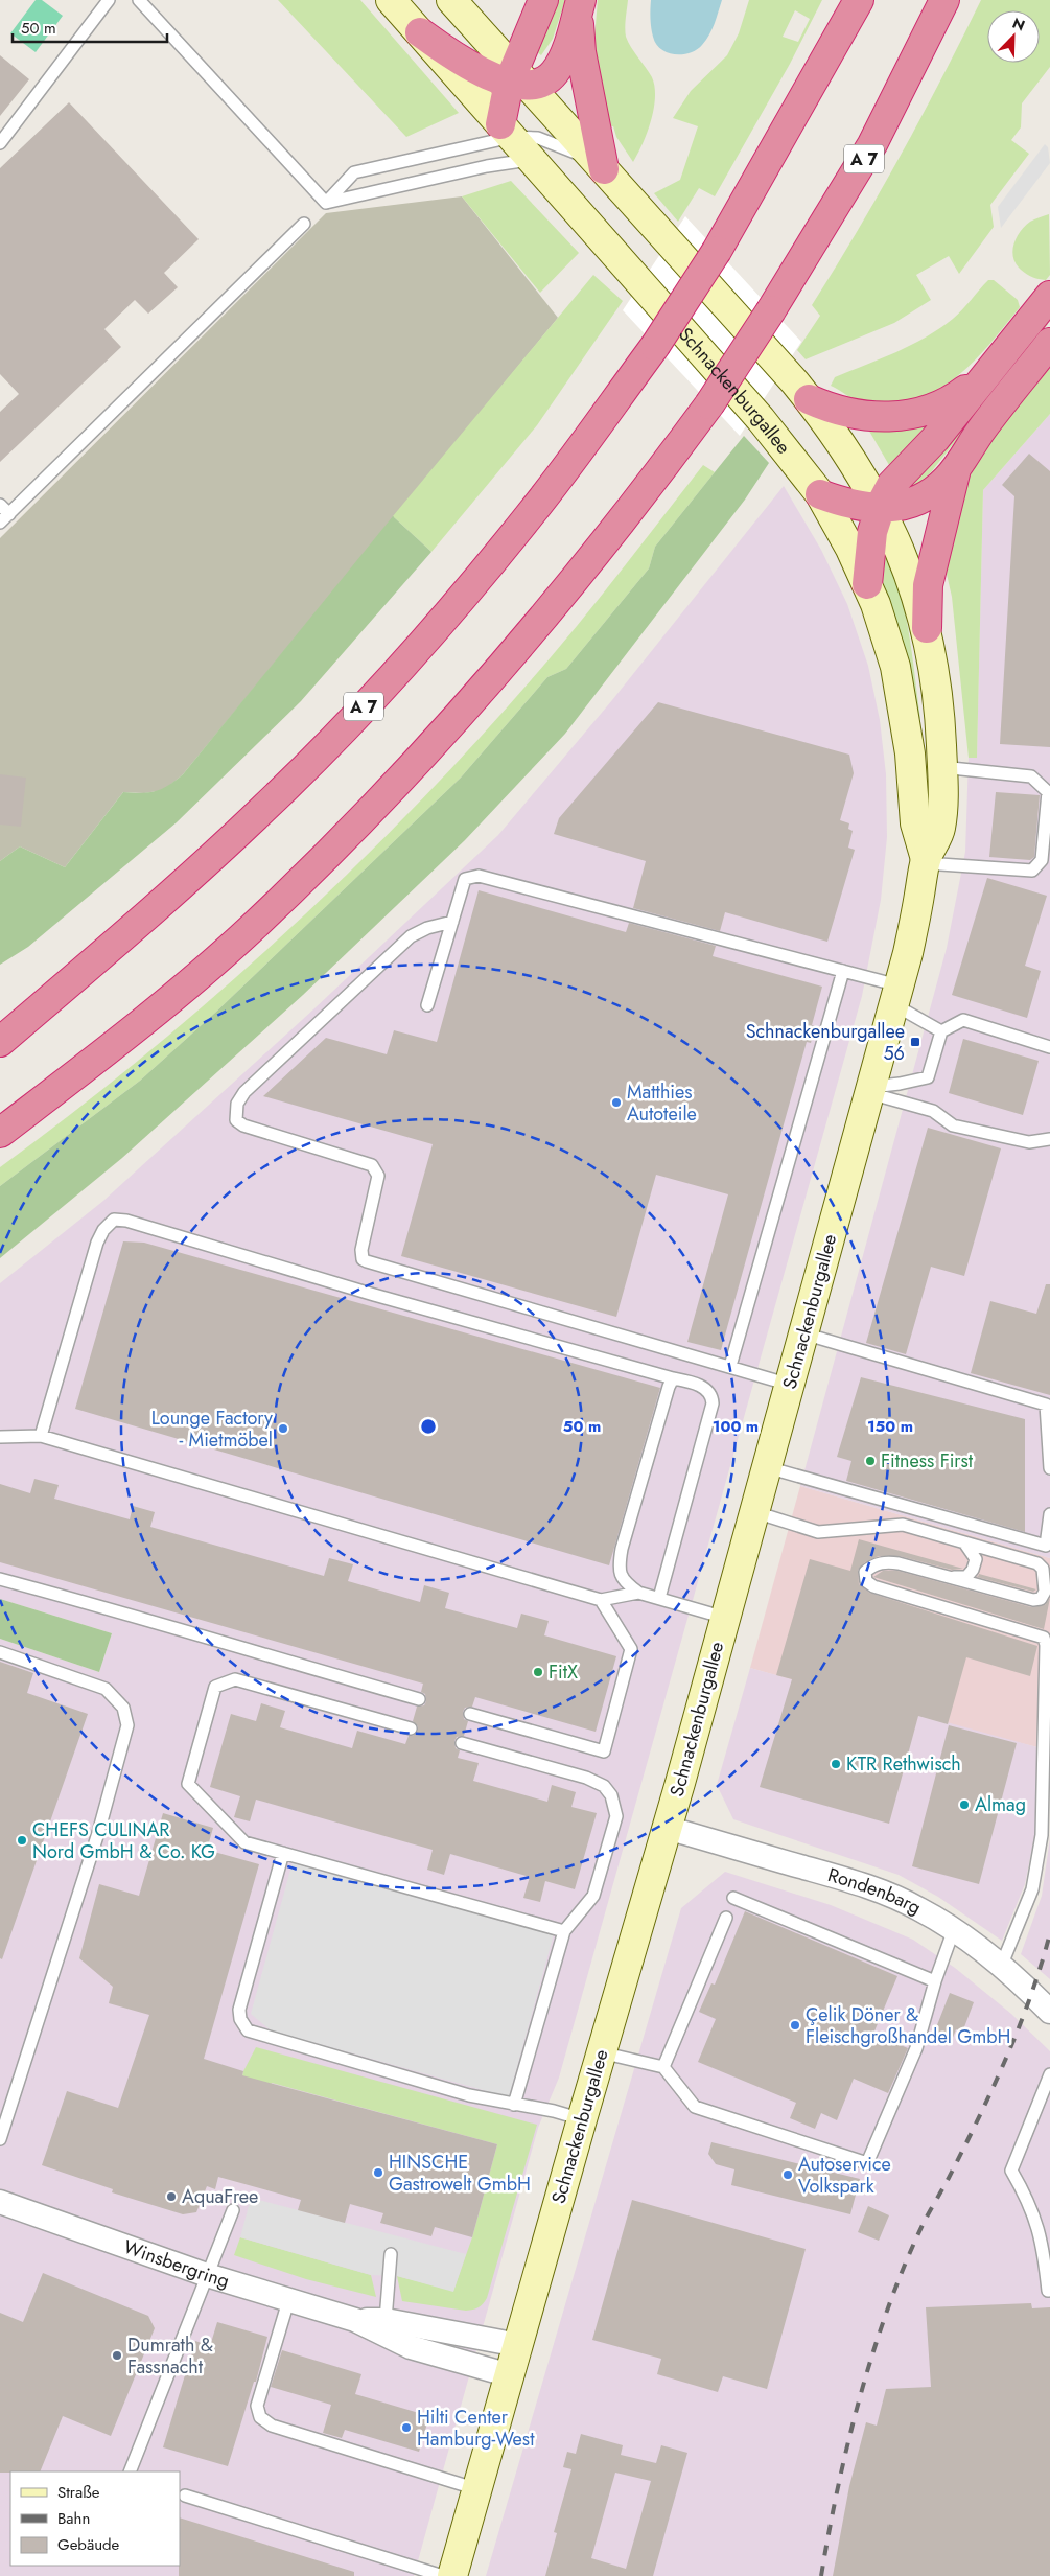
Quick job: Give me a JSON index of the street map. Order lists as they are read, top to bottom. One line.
{"streets":{"highway":["A 7"],"main road":["Schnackenburgallee"],"street":["Rondenbarg","Winsbergring"]},"crossings":[["Schnackenburgallee","Rondenbarg"],["Schnackenburgallee","Winsbergring"]],"places":{"transit":["Schnackenburgallee 56"],"other":["Matthies Autoteile","Lounge Factory - Mietmöbel","Fitness First","FitX","KTR Rethwisch","Almag","CHEFS CULINAR Nord GmbH & Co. KG","Çelik Döner & Fleischgroßhandel GmbH","HINSCHE Gastrowelt GmbH","Autoservice Volkspark","AquaFree","Dumrath & Fassnacht","Hilti Center Hamburg-West"]},"legend":["Straße","Bahn","Gebäude"],"scale_bar":"50 m","north":"top right","rings":["50 m","100 m","150 m"]}
